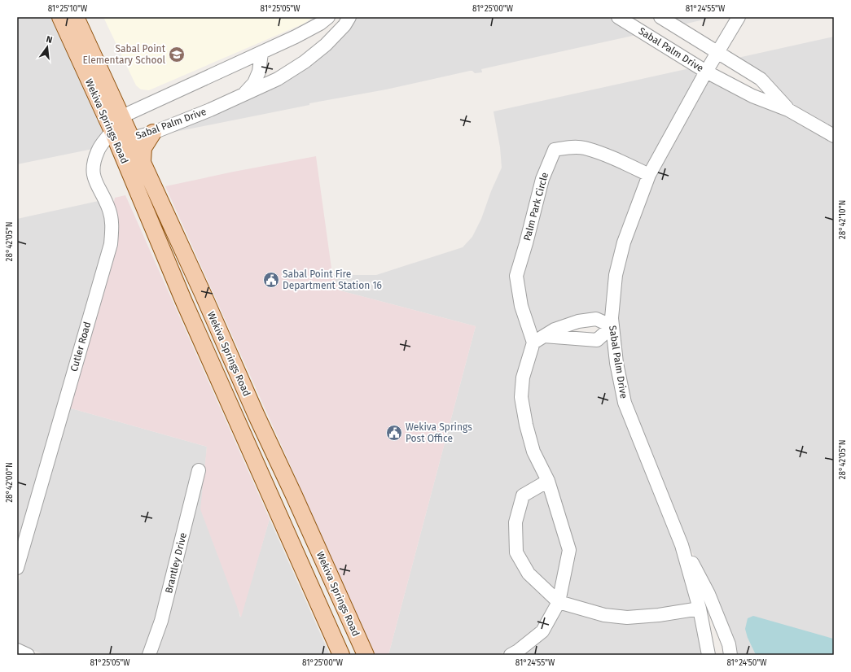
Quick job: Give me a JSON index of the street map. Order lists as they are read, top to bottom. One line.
{"streets":{"main road":["Wekiva Springs Road"],"street":["Sabal Palm Drive","Palm Park Circle","Cutler Road","Brantley Drive"]},"crossings":[["Sabal Palm Drive","Wekiva Springs Road"],["Sabal Palm Drive","Palm Park Circle"],["Sabal Palm Drive","Cutler Road"],["Wekiva Springs Road","Cutler Road"]],"places":{"school or university":["Sabal Point Elementary School"],"public building":["Sabal Point Fire Department Station 16","Wekiva Springs Post Office"]},"north":"top","coordinates":["81°25'10\"W","81°25'05\"W","81°25'00\"W","81°24'55\"W","28°42'10\"N","28°42'05\"N","28°42'00\"N","81°24'50\"W"]}
